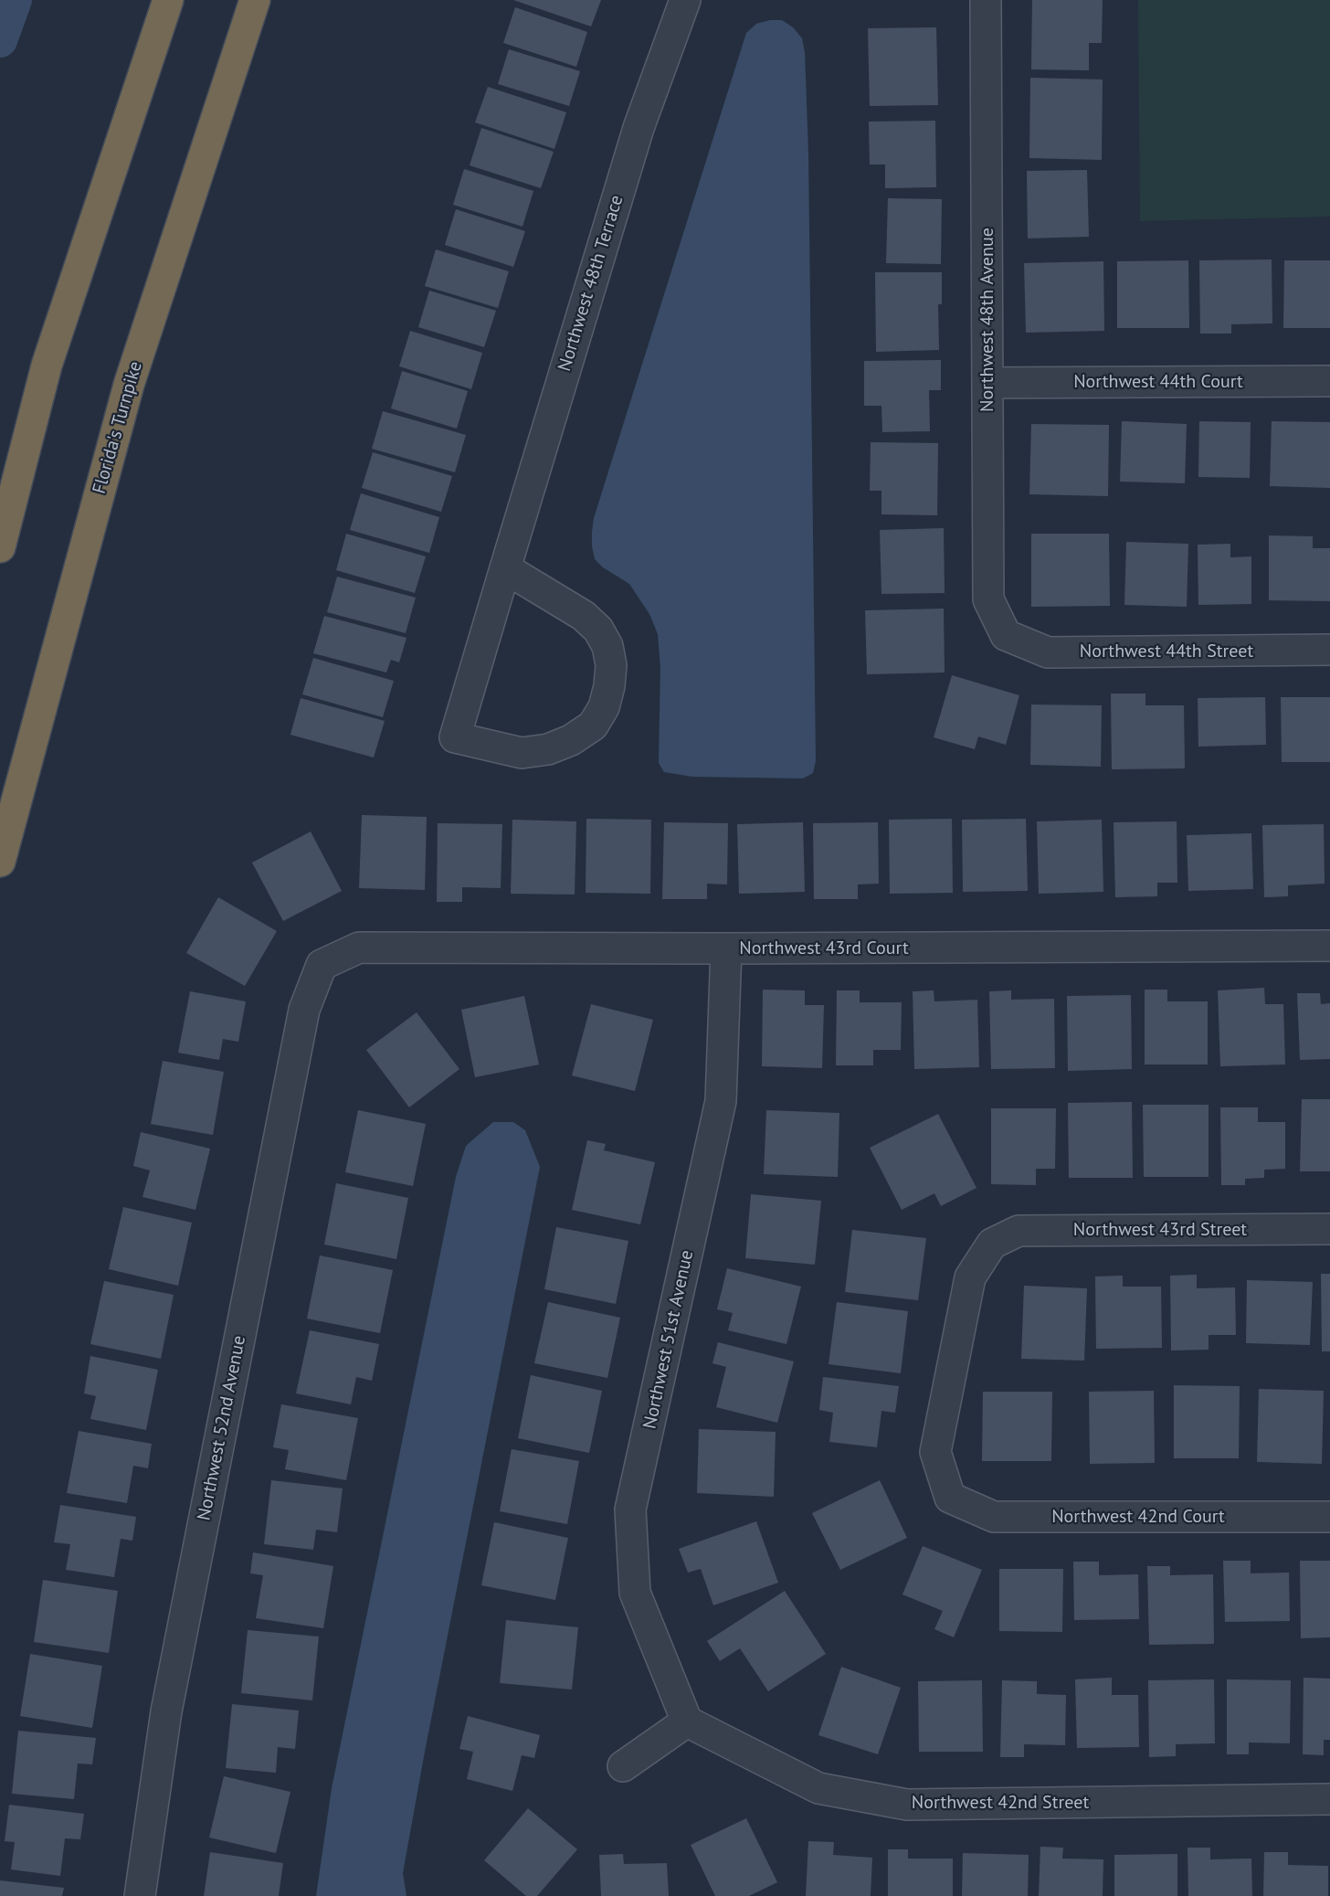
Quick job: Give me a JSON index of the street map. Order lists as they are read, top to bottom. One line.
{"streets":{"highway":["Florida's Turnpike"],"street":["Northwest 48th Terrace","Northwest 48th Avenue","Northwest 44th Court","Northwest 44th Street","Northwest 43rd Court","Northwest 43rd Street","Northwest 51st Avenue","Northwest 52nd Avenue","Northwest 42nd Court","Northwest 42nd Street"]},"crossings":[["Northwest 48th Avenue","Northwest 44th Court"],["Northwest 48th Avenue","Northwest 44th Street"],["Northwest 43rd Court","Northwest 51st Avenue"],["Northwest 43rd Court","Northwest 52nd Avenue"],["Northwest 43rd Street","Northwest 42nd Court"],["Northwest 51st Avenue","Northwest 42nd Street"]]}
